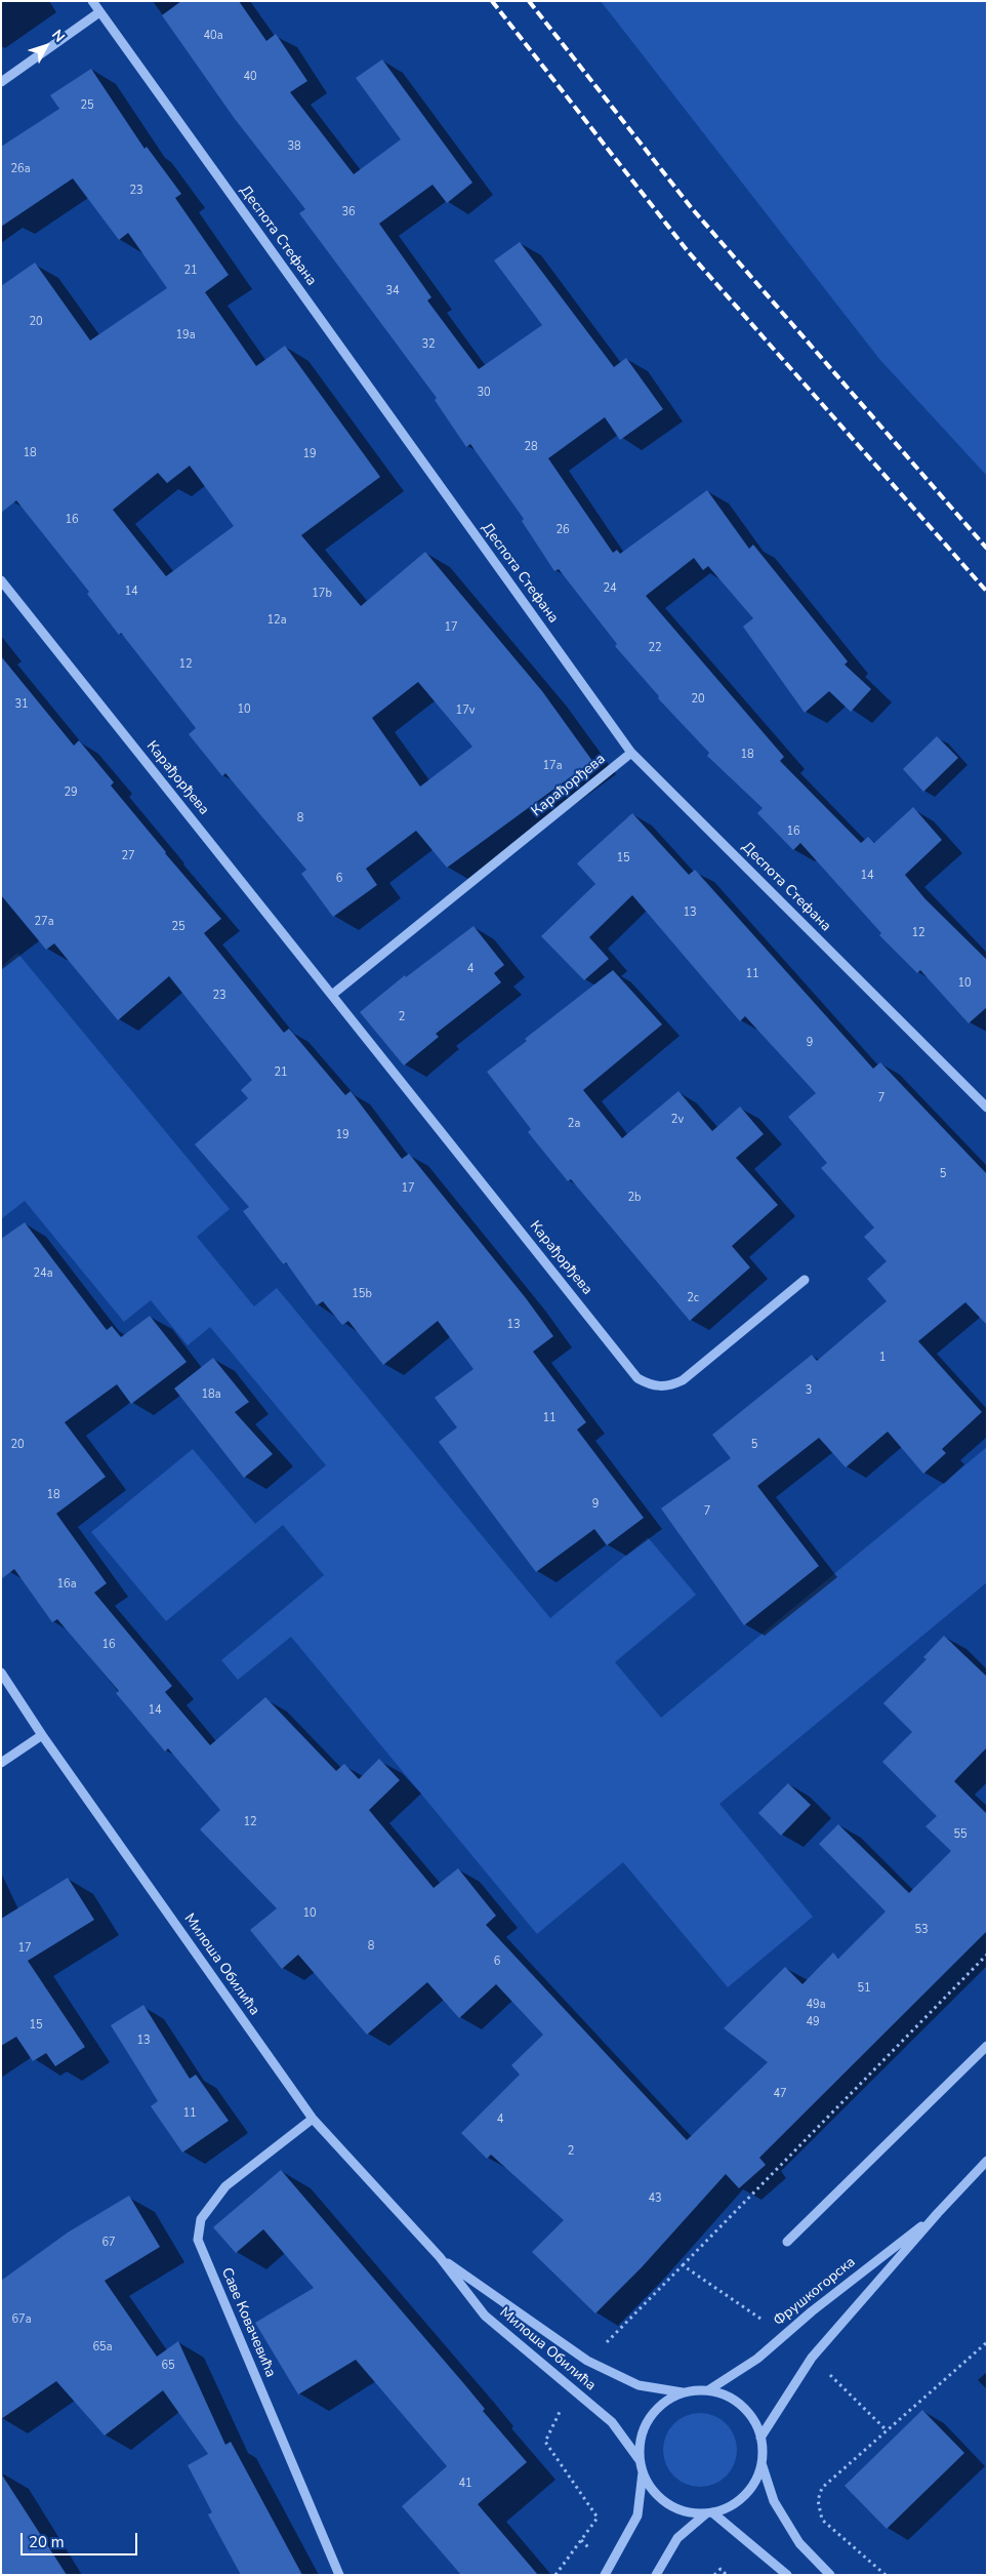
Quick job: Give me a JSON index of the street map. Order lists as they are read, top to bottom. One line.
{"streets":{"street":["Деспота Стефана","Карађорђева","Милоша Обилића","Фрушкогорска","Саве Ковачевића"]},"crossings":[["Деспота Стефана","Карађорђева"],["Милоша Обилића","Фрушкогорска"],["Милоша Обилића","Саве Ковачевића"]],"house_numbers":["40a","40","25","38","26a","23","36","21","34","20","19a","32","30","28","18","19","16","26","24","14","17b","12a","17","22","12","20","31","10","17v","18","17a","29","8","16","27","15","14","6","13","27a","25","12","4","11","10","23","2","9","21","7","2v","2a","19","5","17","2b","24a","15b","2c","13","1","3","18a","11","20","5","18","9","7","16a","16","14","12","55","10","53","8","17","6","51","49a","49","15","13","47","11","4","2","43","67","67a","65a","65","41"],"scale_bar":"20 m","north":"top right"}
